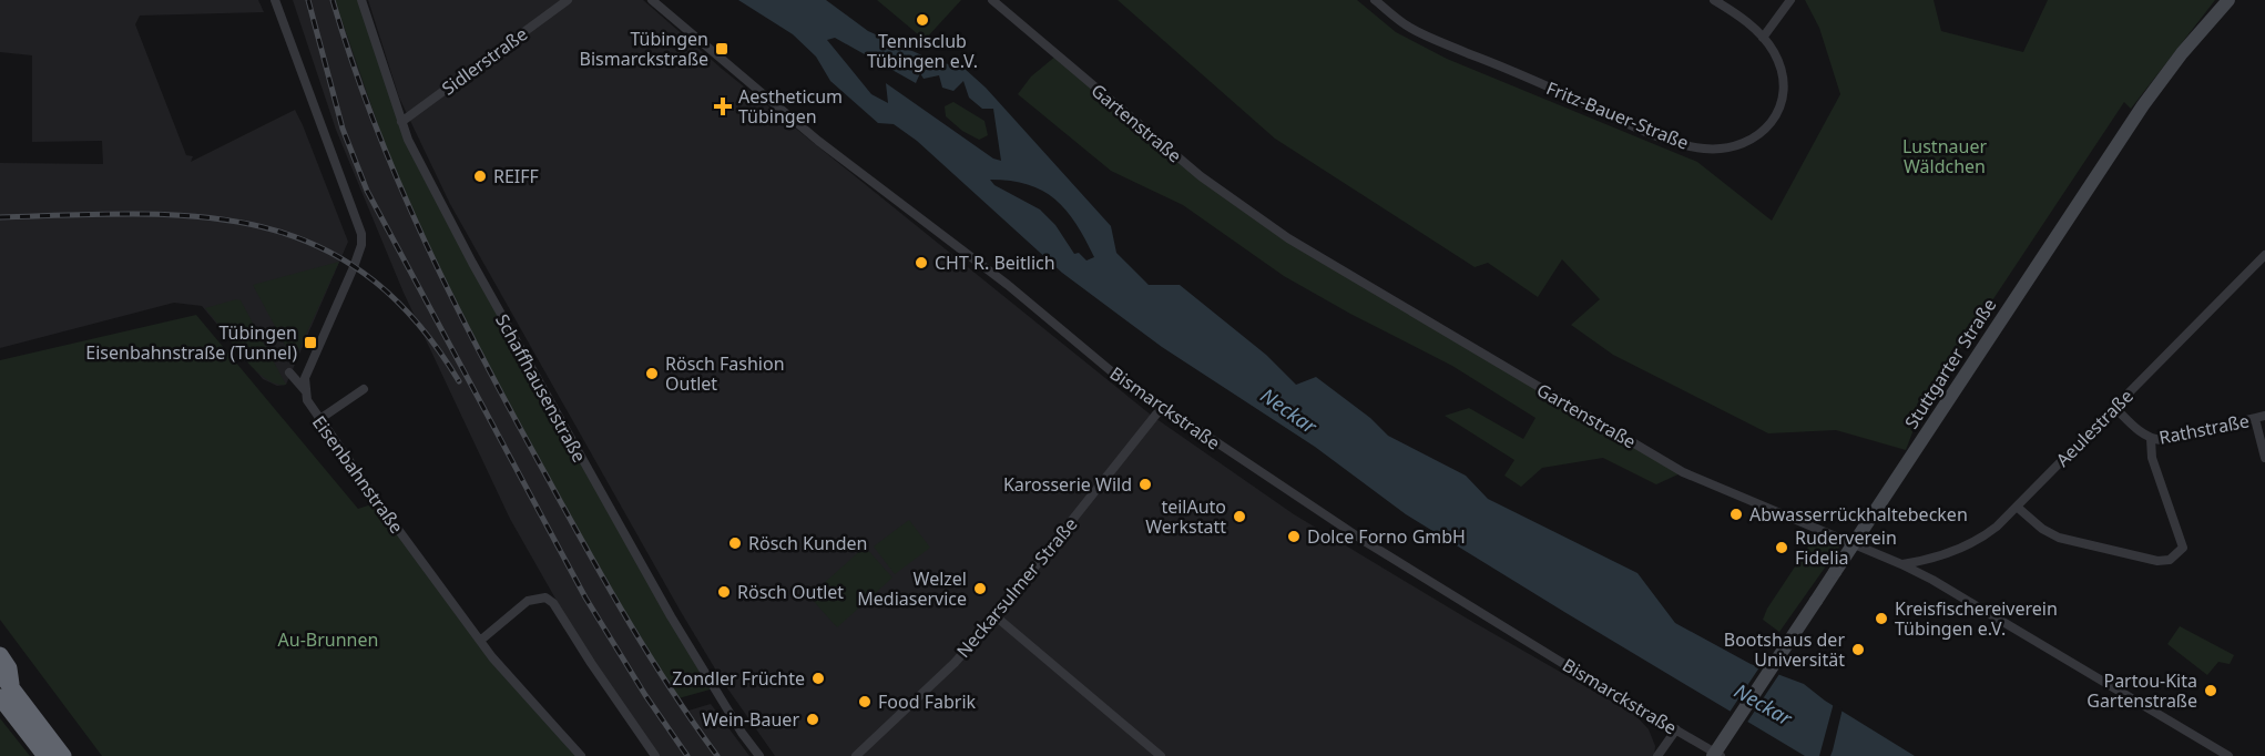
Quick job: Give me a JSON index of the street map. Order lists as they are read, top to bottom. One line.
{"streets":{"main road":["Stuttgarter Straße"],"street":["Sidlerstraße","Fritz-Bauer-Straße","Gartenstraße","Schaffhausenstraße","Bismarckstraße","Aeulestraße","Rathstraße","Eisenbahnstraße","Neckarsulmer Straße"]},"crossings":[["Sidlerstraße","Schaffhausenstraße"],["Gartenstraße","Aeulestraße"],["Bismarckstraße","Neckarsulmer Straße"],["Aeulestraße","Rathstraße"]],"water":["Neckar"],"parks":["Lustnauer Wäldchen","Au-Brunnen"],"places":{"other":["Tennisclub Tübingen e.V.","REIFF","CHT R. Beitlich","Rösch Fashion Outlet","Karosserie Wild","Abwasserrückhaltebecken","teilAuto Werkstatt","Dolce Forno GmbH","Rösch Kunden","Ruderverein Fidelia","Welzel Mediaservice","Rösch Outlet","Kreisfischereiverein Tübingen e.V.","Bootshaus der Universität","Zondler Früchte","Partou-Kita Gartenstraße","Food Fabrik","Wein-Bauer"],"transit":["Tübingen Bismarckstraße","Tübingen Eisenbahnstraße (Tunnel)"],"health":["Aestheticum Tübingen"]}}
